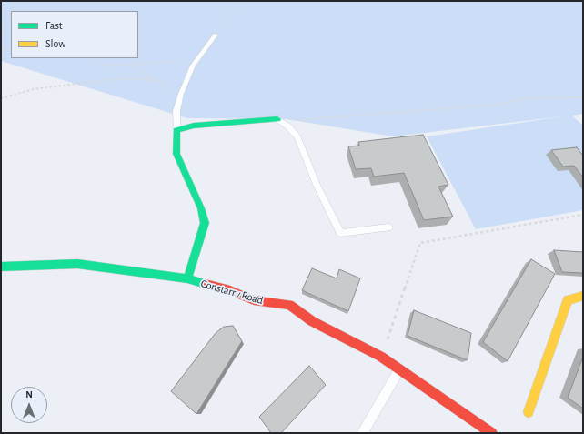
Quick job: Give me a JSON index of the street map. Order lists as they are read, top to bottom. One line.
{"streets":{"main road":["Constarry Road"]},"legend":["Fast","Slow"],"north":"top"}
